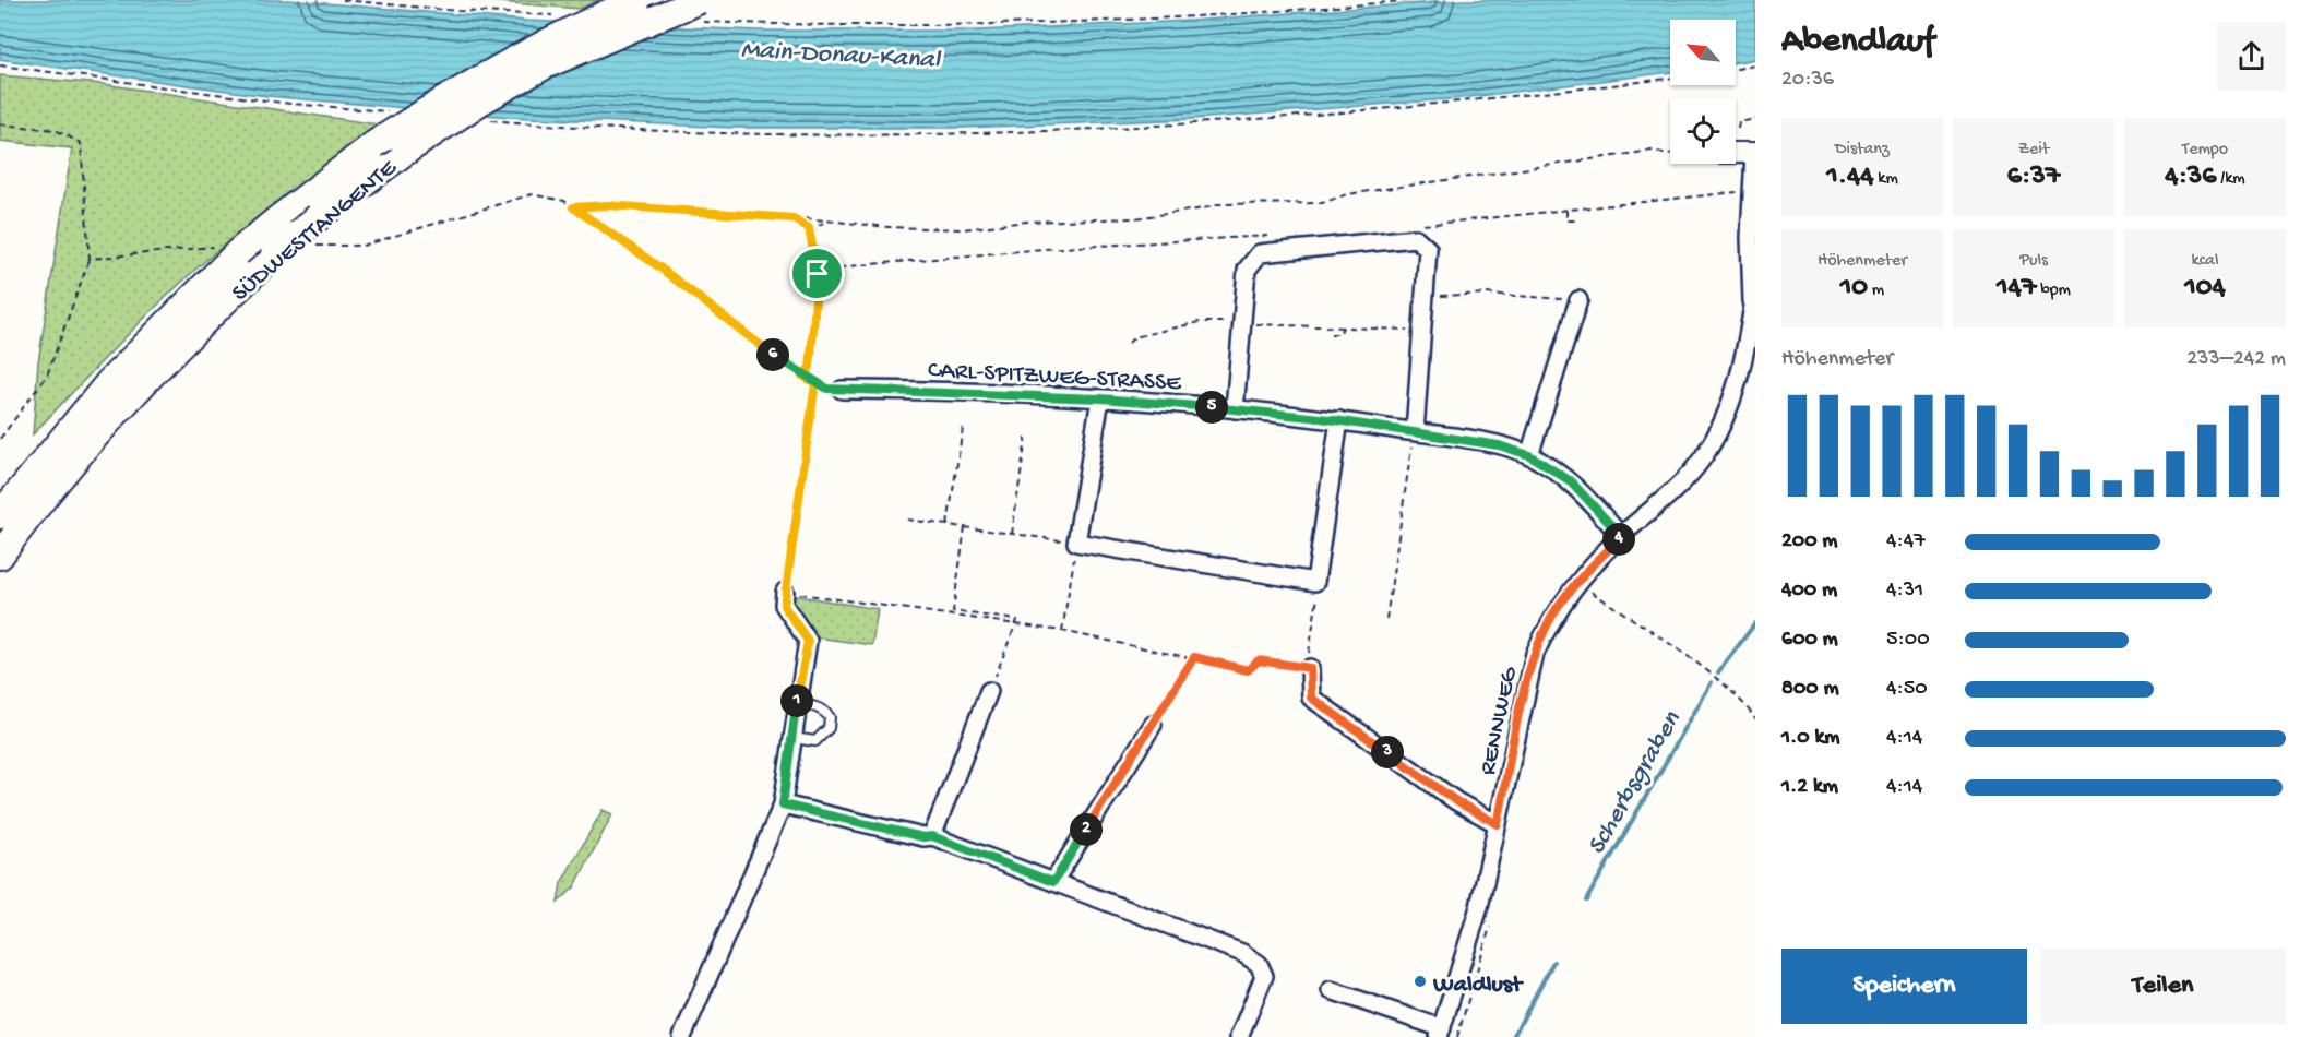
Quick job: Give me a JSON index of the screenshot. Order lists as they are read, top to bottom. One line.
{"streets":{"highway":["SÜDWESTTANGENTE"],"street":["CARL-SPITZWEG-STRASSE","RENNWEG"]},"crossings":[["CARL-SPITZWEG-STRASSE","RENNWEG"]],"water":["Main-Donau-Kanal","Scherbsgraben"],"places":["Waldlust"],"north":"top left","page":{"heading":["Abendlauf","20:36"],"stats":[["Distanz","1.44 km"],["Zeit","6:37"],["Tempo","4:36 /km"],["Höhenmeter","10 m"],["Puls","147 bpm"],["kcal","104"]],"chart":["Höhenmeter","233–242 m"],"pins":["6","5","4","1","3","2"],"list":[{"name":"200 m","note":"4:47"},{"name":"400 m","note":"4:31"},{"name":"600 m","note":"5:00"},{"name":"800 m","note":"4:50"},{"name":"1.0 km","note":"4:14"},{"name":"1.2 km","note":"4:14"}],"buttons":["Speichern","Teilen"]}}
